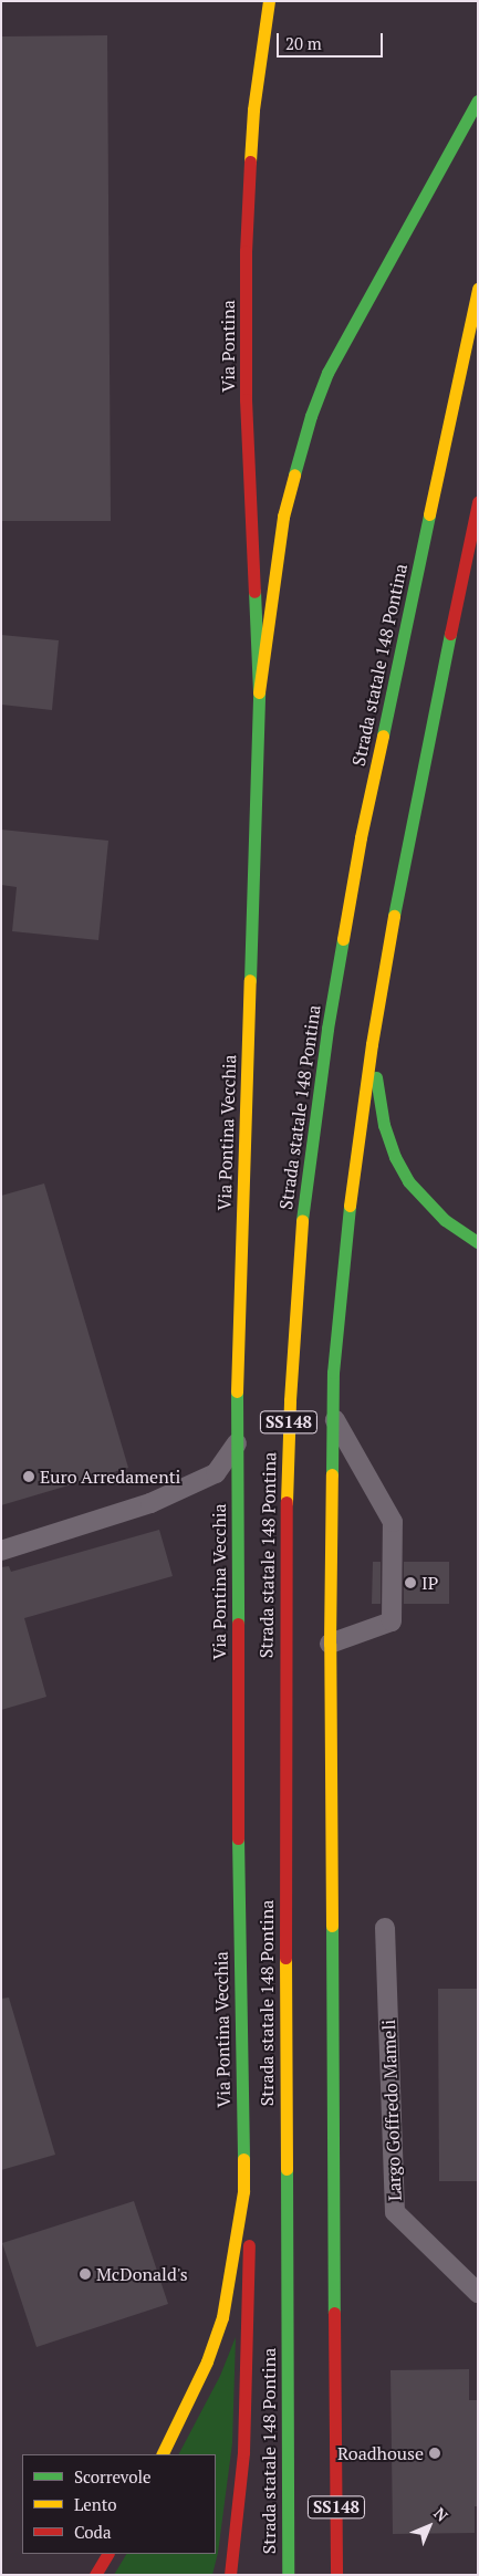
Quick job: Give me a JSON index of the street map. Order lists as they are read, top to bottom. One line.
{"streets":{"main road":["Via Pontina","Strada statale 148 Pontina","Via Pontina Vecchia","SS148"],"lane":["Largo Goffredo Mameli"]},"crossings":[["Via Pontina","Via Pontina Vecchia"]],"places":["Euro Arredamenti","IP","McDonald's","Roadhouse"],"legend":["Scorrevole","Lento","Coda"],"scale_bar":"20 m","north":"top right"}
